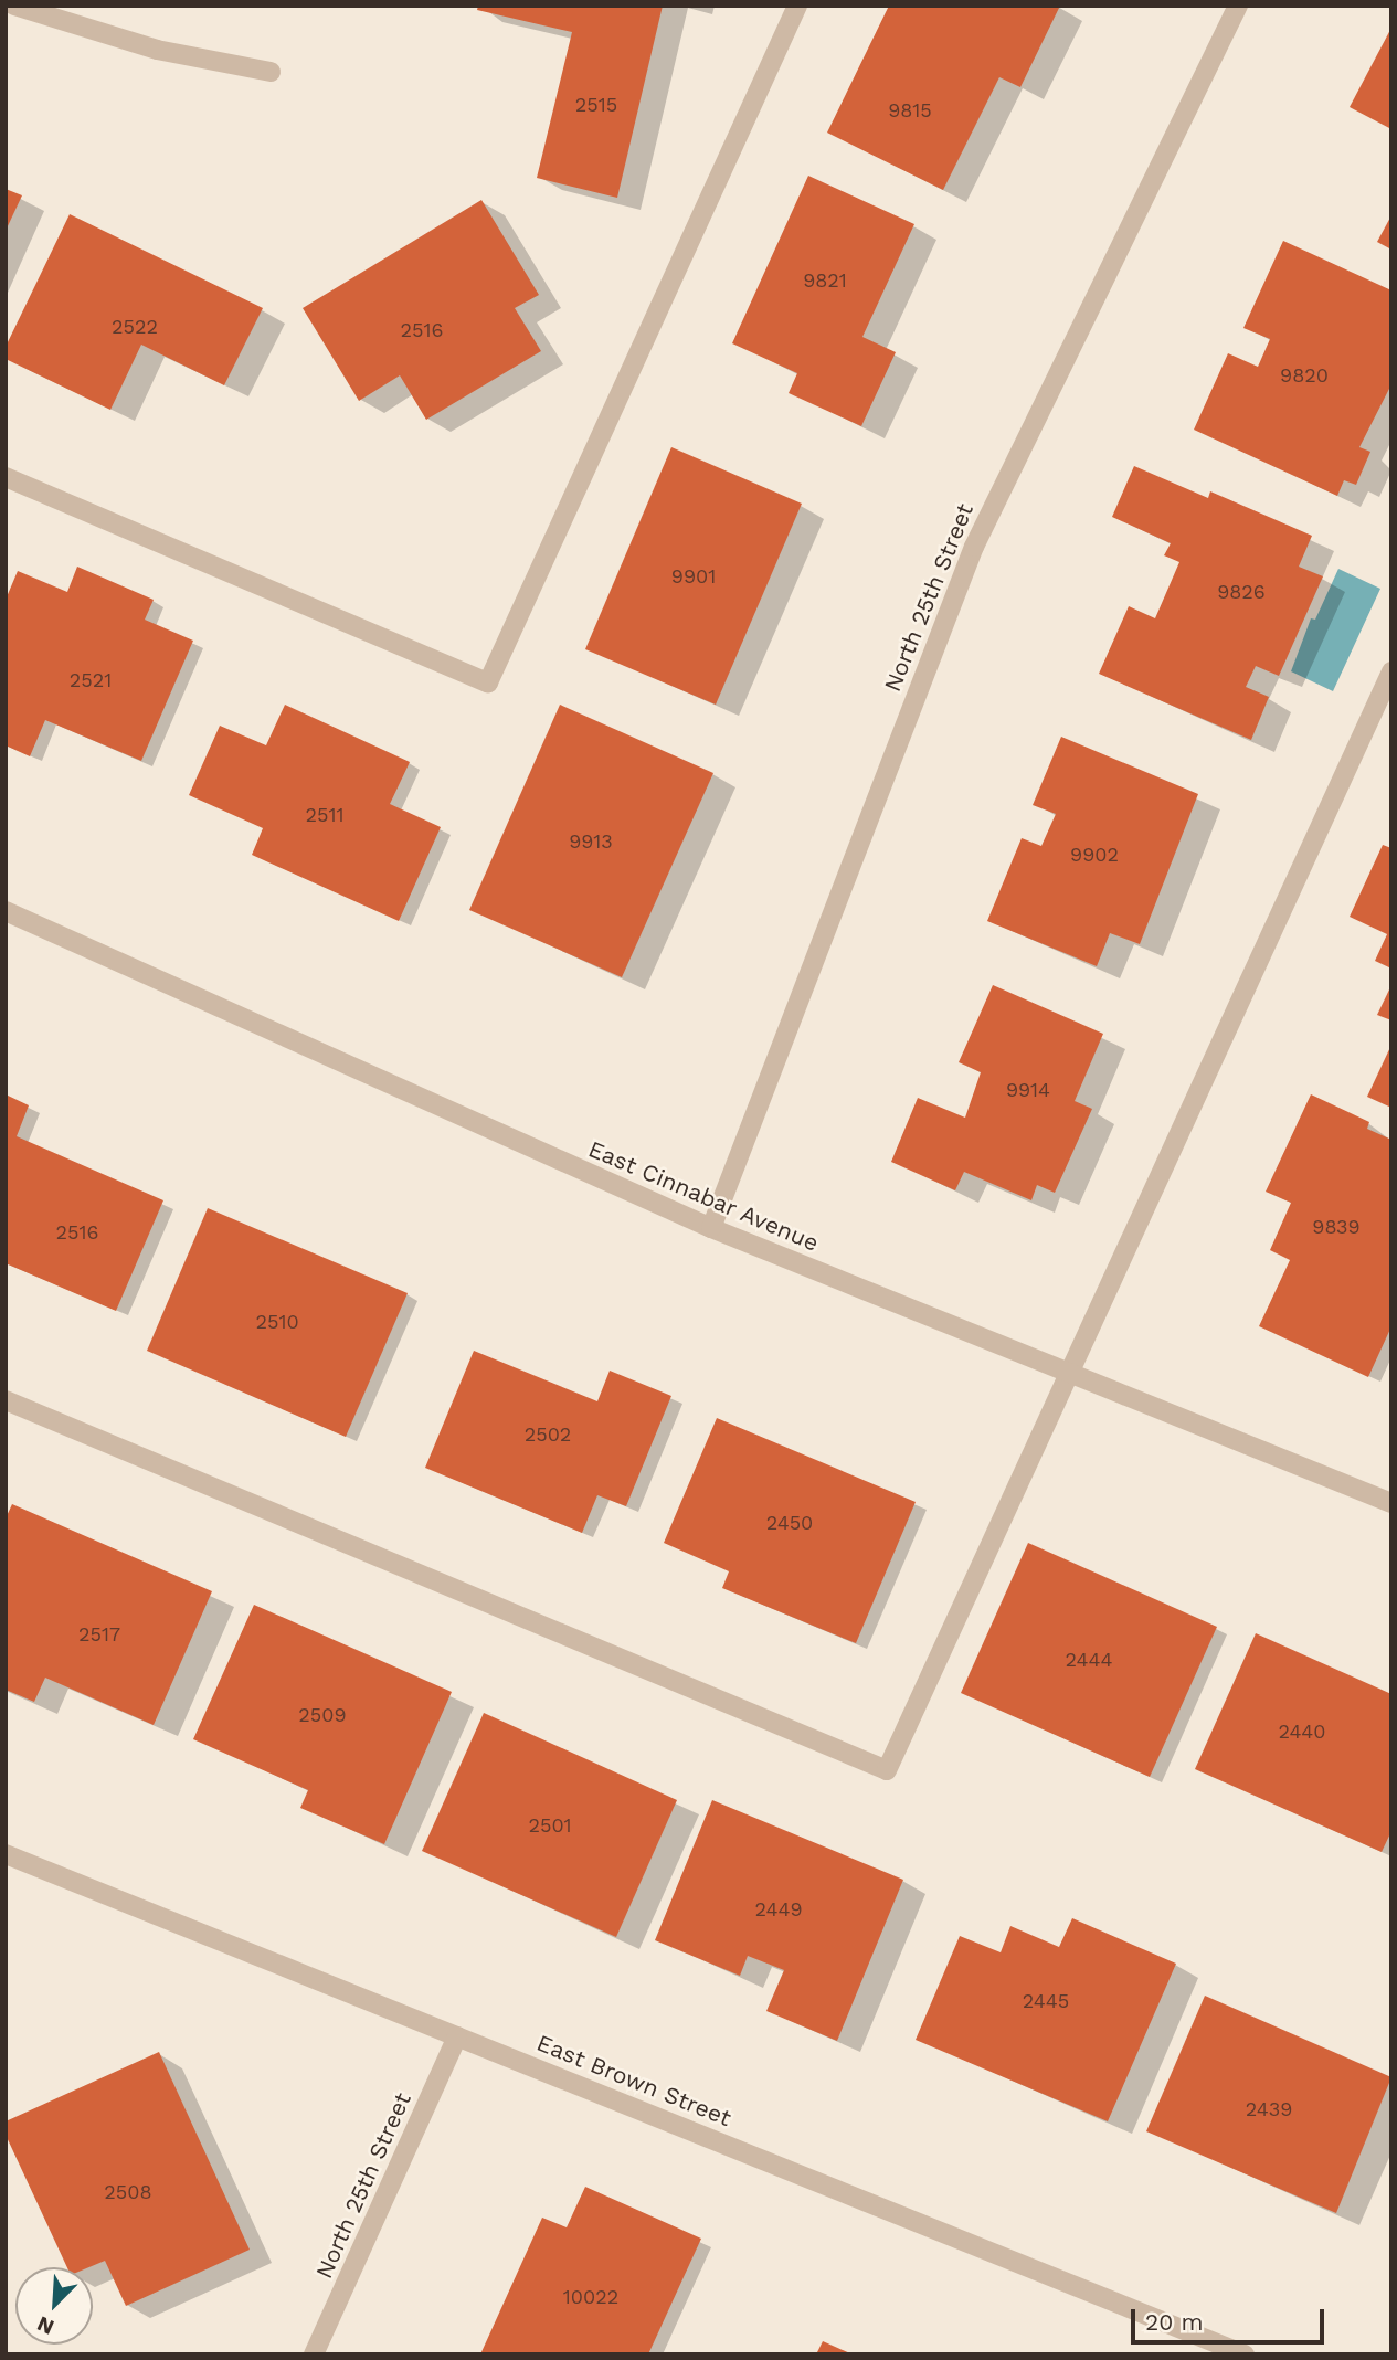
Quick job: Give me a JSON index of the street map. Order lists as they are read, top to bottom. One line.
{"streets":{"street":["North 25th Street","East Cinnabar Avenue","East Brown Street"]},"crossings":[["North 25th Street","East Cinnabar Avenue"],["North 25th Street","East Brown Street"]],"house_numbers":["2515","9815","9821","2522","2516","9820","9901","9826","2521","2511","9913","9902","9914","9839","2516","2510","2502","2450","2517","2444","2509","2440","2501","2449","2445","2439","2508","10022"],"scale_bar":"20 m","north":"bottom left"}
